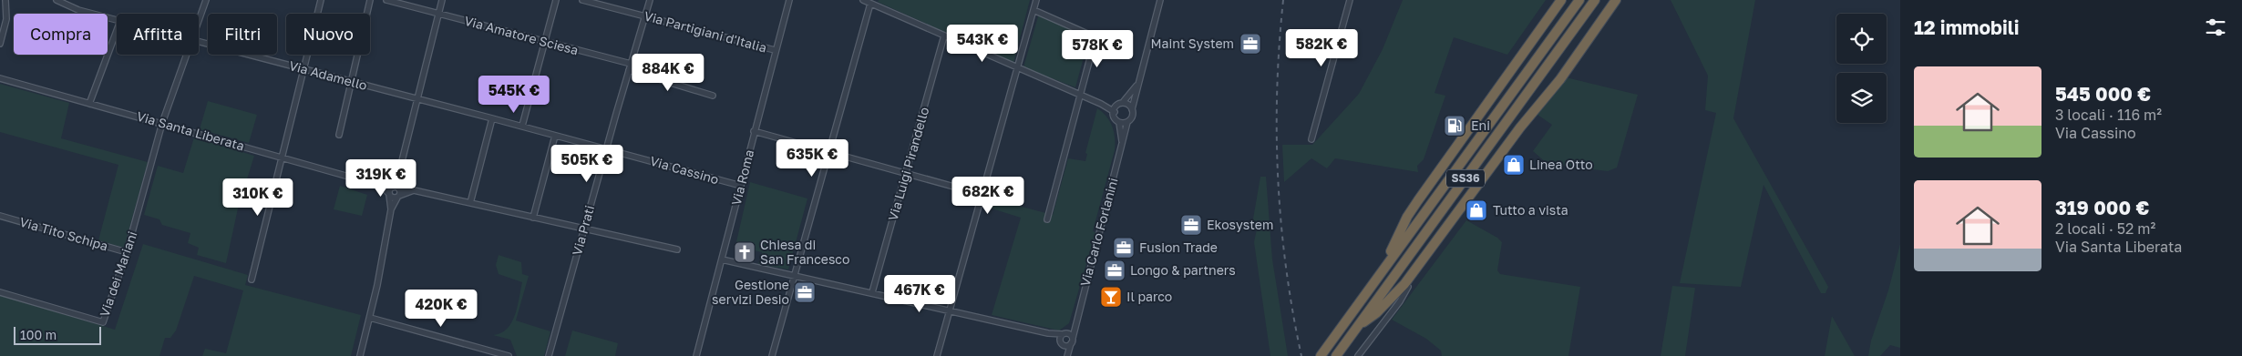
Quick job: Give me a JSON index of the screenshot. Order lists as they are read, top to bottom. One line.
{"streets":{"highway":["SS36"],"street":["Via Partigiani d'Italia","Via Amatore Sciesa","Via Adamello","Via Santa Liberata","Via Luigi Pirandello","Via Cassino","Via Roma","Via Prati","Via Carlo Forlanini","Via Tito Schipa","Via dei Mariani"]},"crossings":[["Via Partigiani d'Italia","Via Roma"],["Via Partigiani d'Italia","Via Prati"],["Via Amatore Sciesa","Via Prati"],["Via Adamello","Via Cassino"],["Via Santa Liberata","Via Prati"],["Via Santa Liberata","Via dei Mariani"],["Via Cassino","Via Roma"],["Via Cassino","Via Prati"],["Via Tito Schipa","Via dei Mariani"]],"places":{"office":["Maint System","Ekosystem","Fusion Trade","Longo & partners","Gestione servizi Desio"],"fuel station":["Eni"],"shop":["Linea Otto","Tutto a vista"],"church":["Chiesa di San Francesco"],"bar":["Il parco"]},"scale_bar":"100 m","page":{"heading":"12 immobili","chip":["Compra","Affitta","Filtri","Nuovo"],"price":["543K €","582K €","578K €","884K €","545K €","635K €","505K €","319K €","682K €","310K €","467K €","420K €"],"list":[{"name":"545 000 €","note":"3 locali · 116 m² · Via Cassino"},{"name":"319 000 €","note":"2 locali · 52 m² · Via Santa Liberata"}],"scale":"100 m"}}
